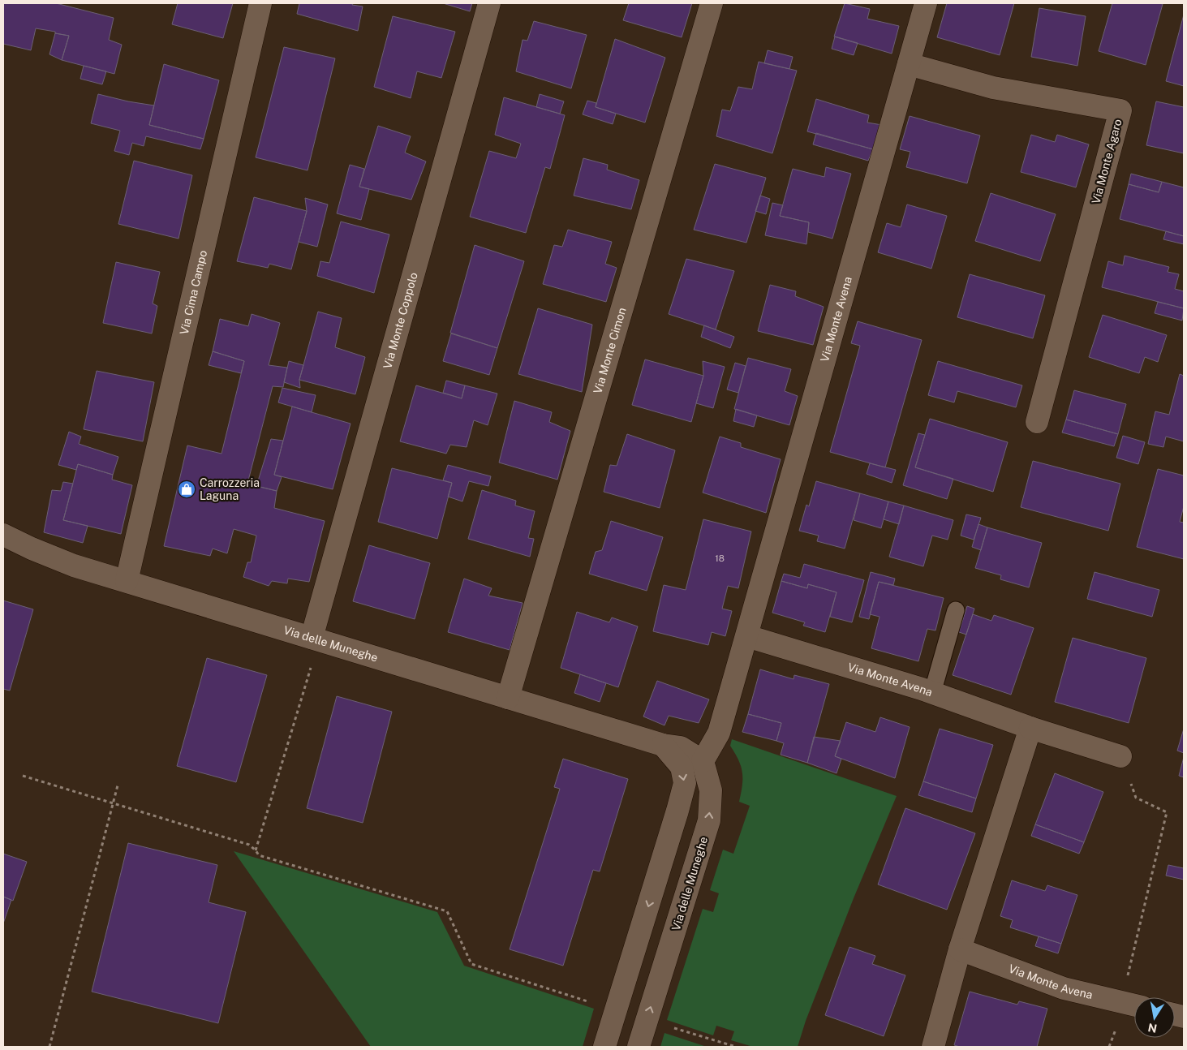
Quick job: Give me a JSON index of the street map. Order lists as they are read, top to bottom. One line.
{"streets":{"street":["Via Monte Agaro","Via Cima Campo","Via Monte Avena","Via Monte Coppolo","Via Monte Cimon","Via delle Muneghe"]},"crossings":[["Via Monte Agaro","Via Monte Avena"],["Via Cima Campo","Via delle Muneghe"],["Via Monte Avena","Via delle Muneghe"],["Via Monte Coppolo","Via delle Muneghe"],["Via Monte Cimon","Via delle Muneghe"]],"places":{"shop":["Carrozzeria Laguna"]},"house_numbers":["18"],"north":"bottom"}
